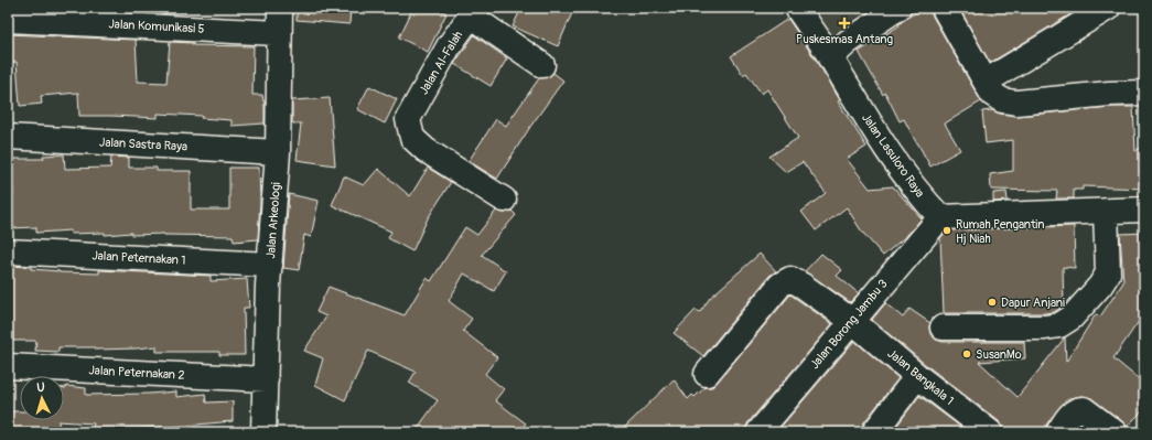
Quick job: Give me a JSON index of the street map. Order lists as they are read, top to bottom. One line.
{"streets":{"street":["Jalan Komunikasi 5","Jalan Al-Falah","Jalan Sastra Raya","Jalan Lasuloro Raya","Jalan Arkeologi","Jalan Peternakan 1","Jalan Borong Jambu 3","Jalan Peternakan 2","Jalan Bangkala 1"]},"crossings":[["Jalan Komunikasi 5","Jalan Arkeologi"],["Jalan Sastra Raya","Jalan Arkeologi"],["Jalan Lasuloro Raya","Jalan Borong Jambu 3"],["Jalan Arkeologi","Jalan Peternakan 1"],["Jalan Arkeologi","Jalan Peternakan 2"],["Jalan Borong Jambu 3","Jalan Bangkala 1"]],"places":{"health":["Puskesmas Antang"],"other":["Rumah Pengantin Hj Niah","Dapur Anjani","SusanMo"]},"north":"top"}
